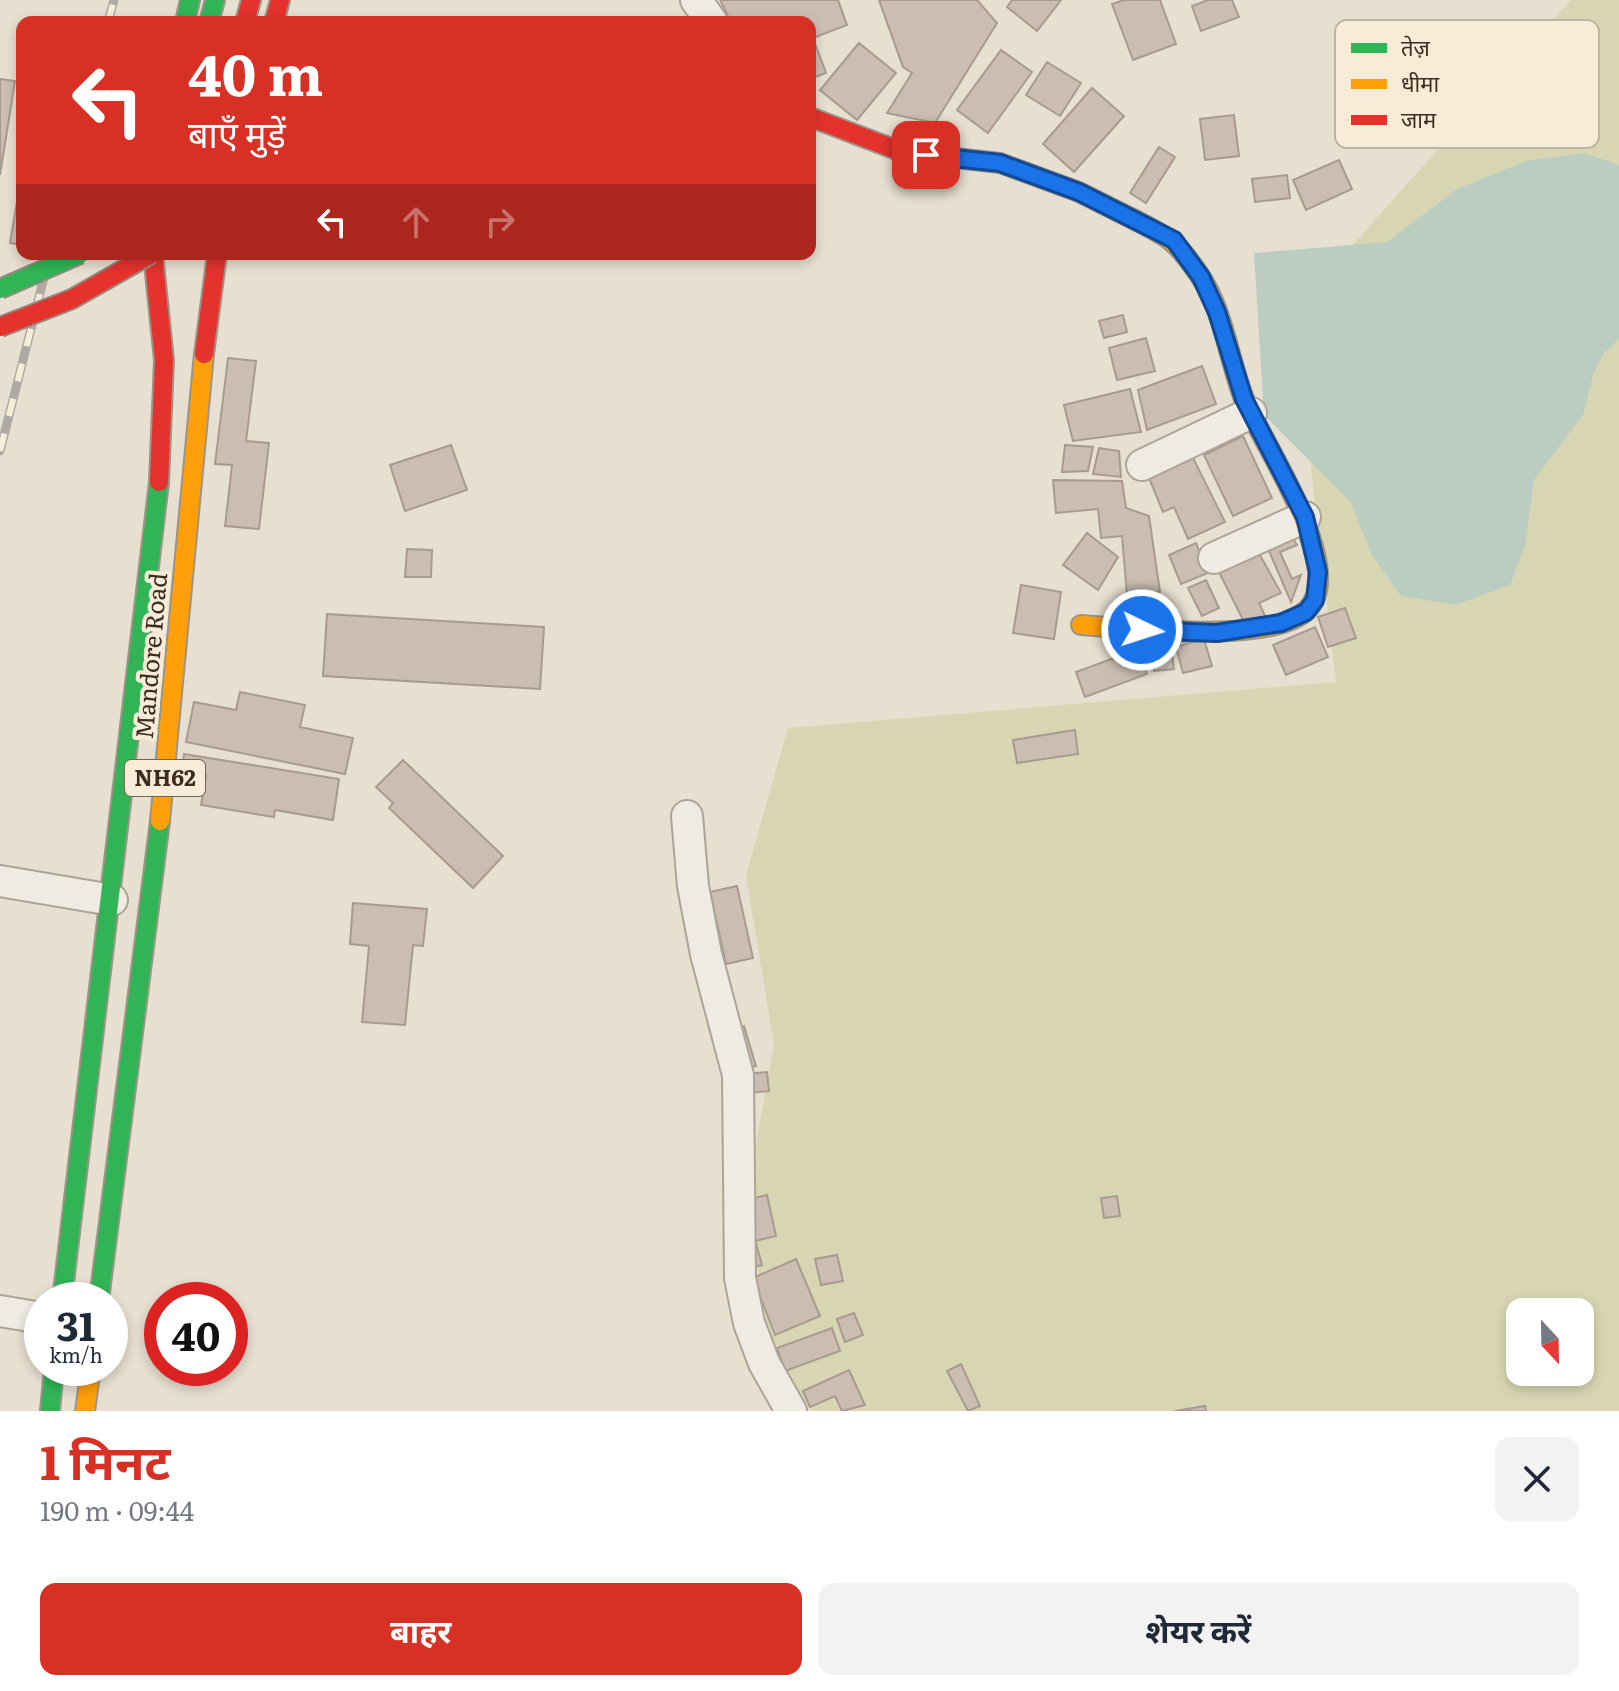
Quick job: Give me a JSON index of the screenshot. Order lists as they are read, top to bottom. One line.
{"streets":{"main road":["Mandore Road","NH62"]},"legend":["तेज़","धीमा","जाम"],"north":"bottom","page":{"turn":["40 m","बाएँ मुड़ें"],"speed":"31 km/h","limit":"40","heading":["1 मिनट","190 m · 09:44"],"buttons":["बाहर","शेयर करें"]}}
